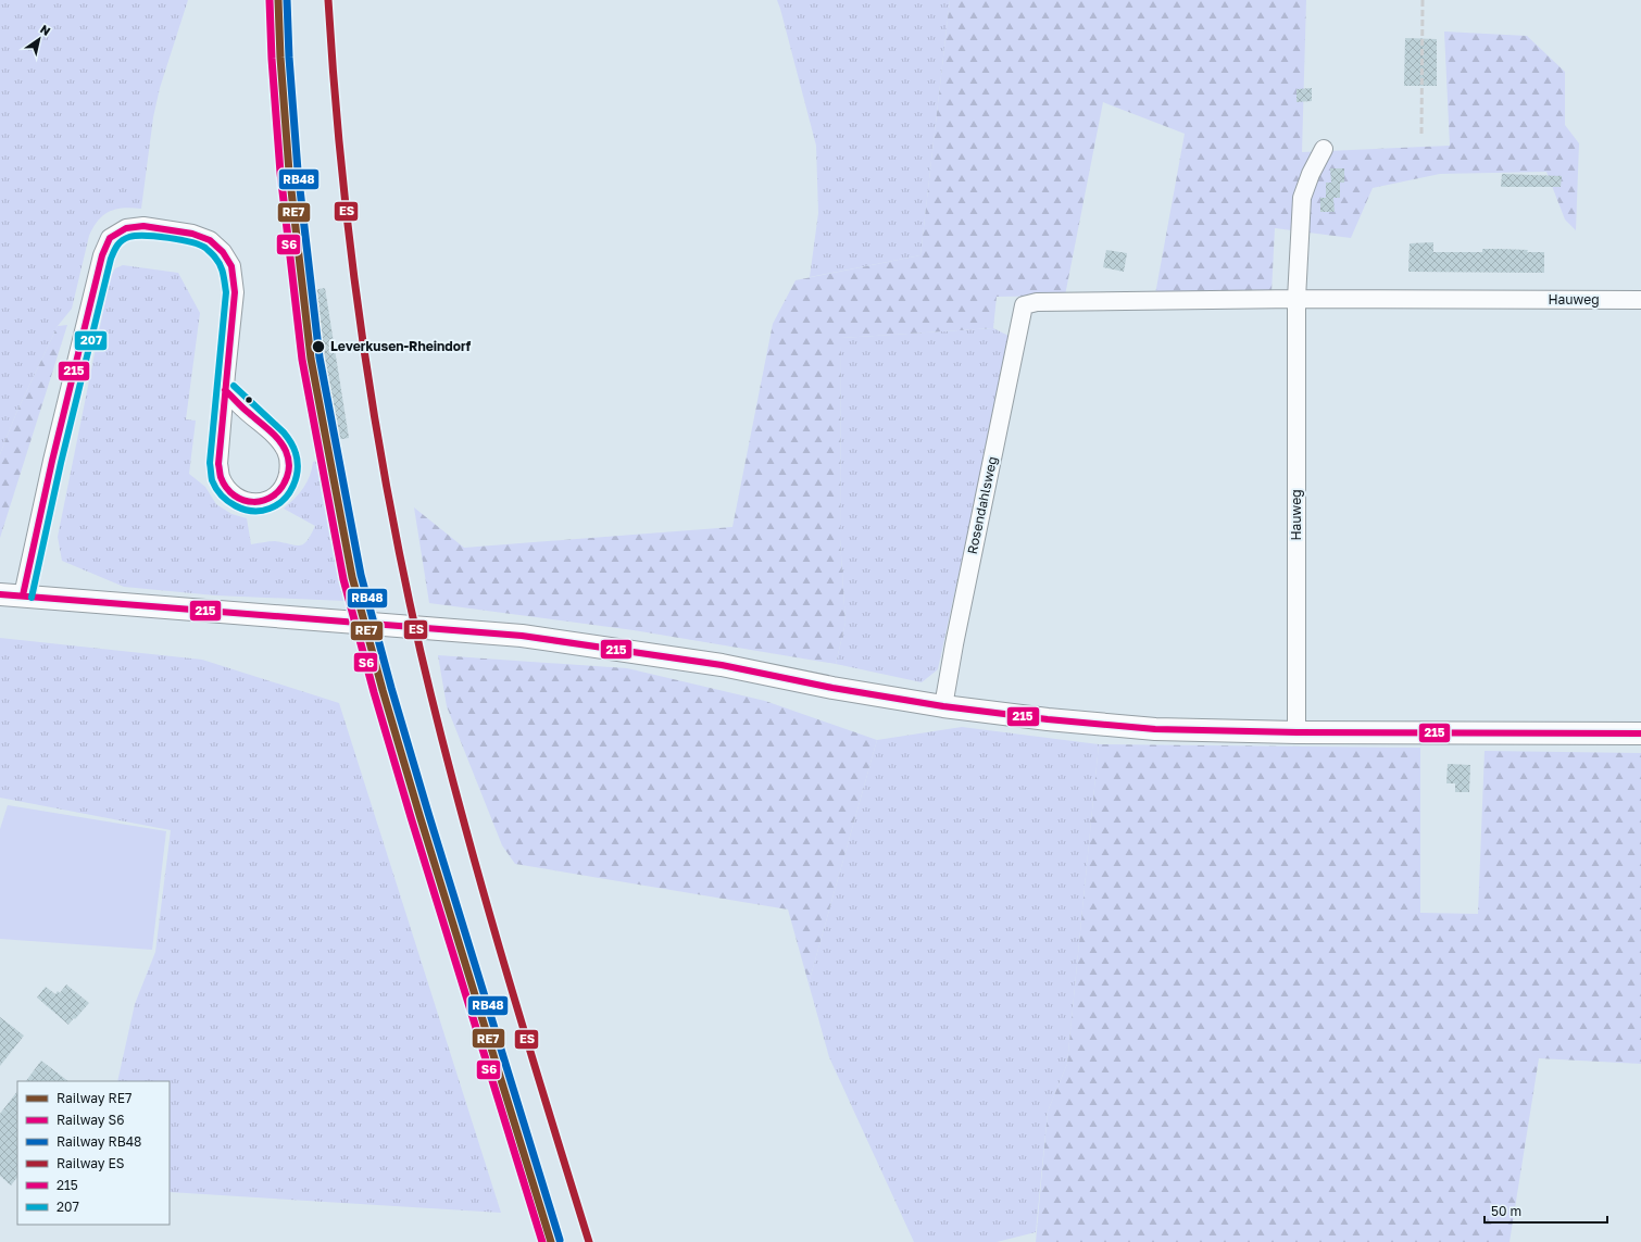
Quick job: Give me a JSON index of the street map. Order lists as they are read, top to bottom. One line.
{"streets":{"street":["Hauweg","Rosendahlsweg"]},"crossings":[["Hauweg","Rosendahlsweg"]],"places":["Leverkusen-Rheindorf"],"lines":["rail line RE7","rail line S6","rail line RB48","rail line ES","transit line 215","transit line 207"],"legend":["Railway RE7","Railway S6","Railway RB48","Railway ES","215","207"],"scale_bar":"50 m","north":"top right"}
